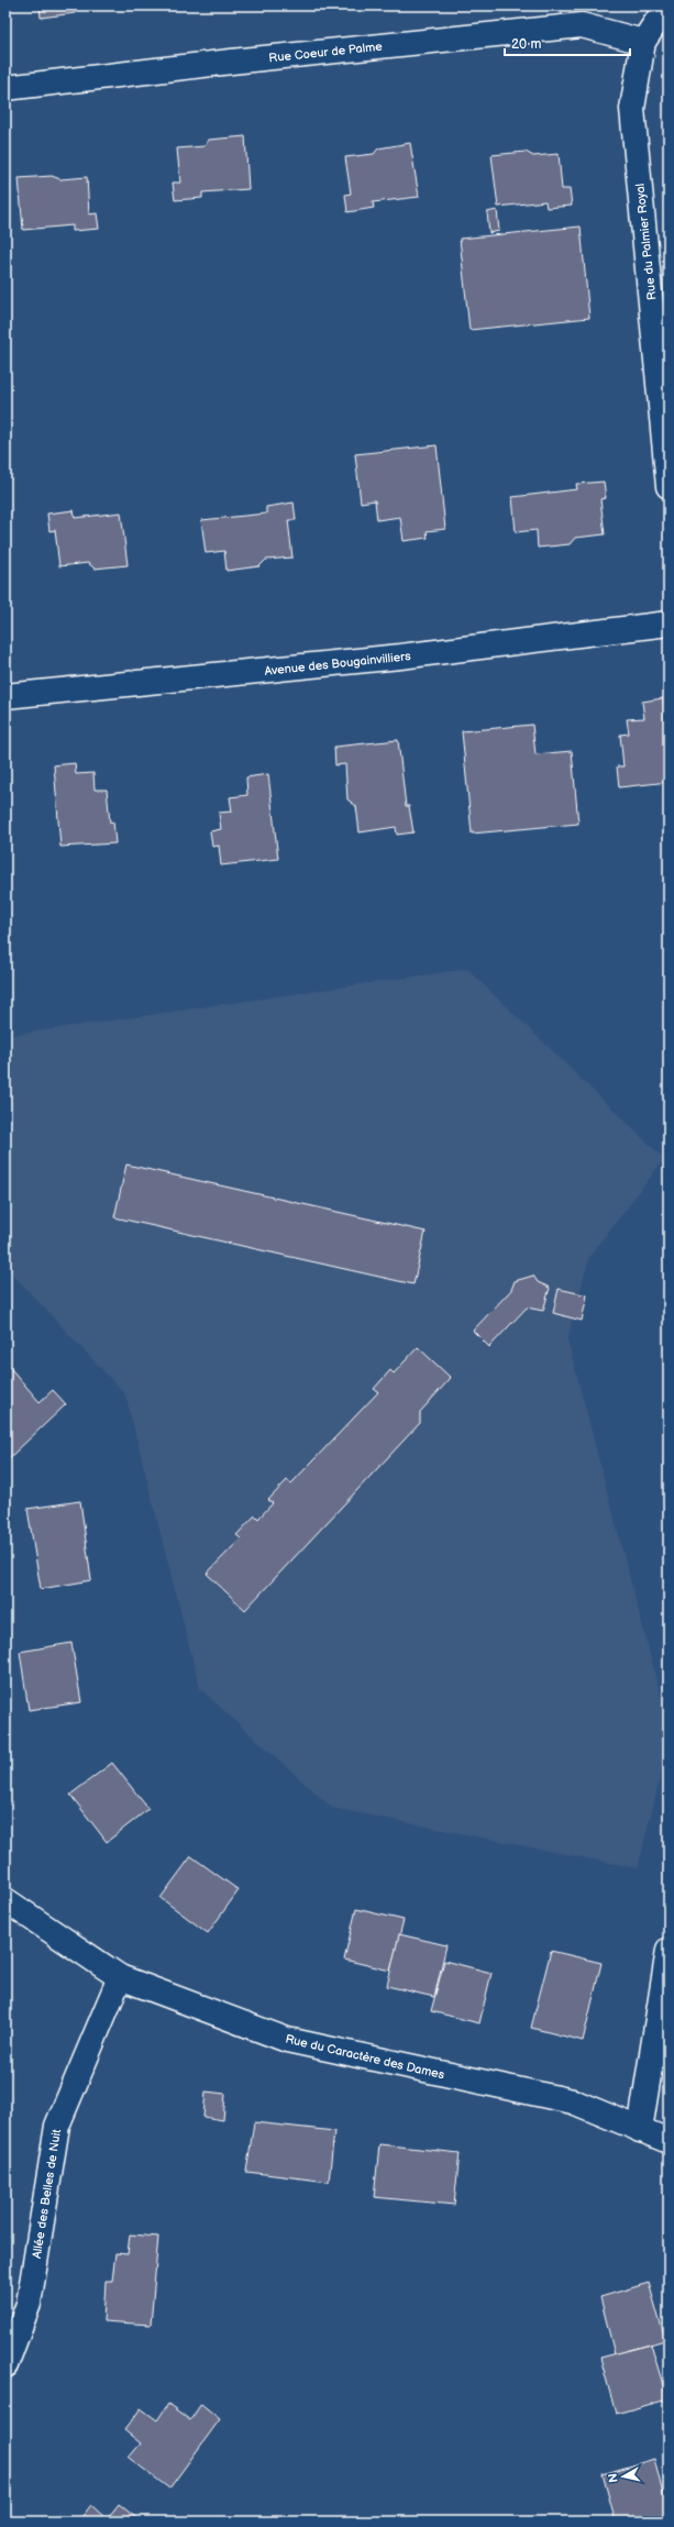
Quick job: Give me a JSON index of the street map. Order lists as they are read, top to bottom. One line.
{"streets":{"street":["Rue Coeur de Palme","Rue du Palmier Royal","Avenue des Bougainvilliers","Rue du Caractère des Dames","Allée des Belles de Nuit"]},"crossings":[["Rue Coeur de Palme","Rue du Palmier Royal"],["Rue du Caractère des Dames","Allée des Belles de Nuit"]],"scale_bar":"20 m","north":"left"}
